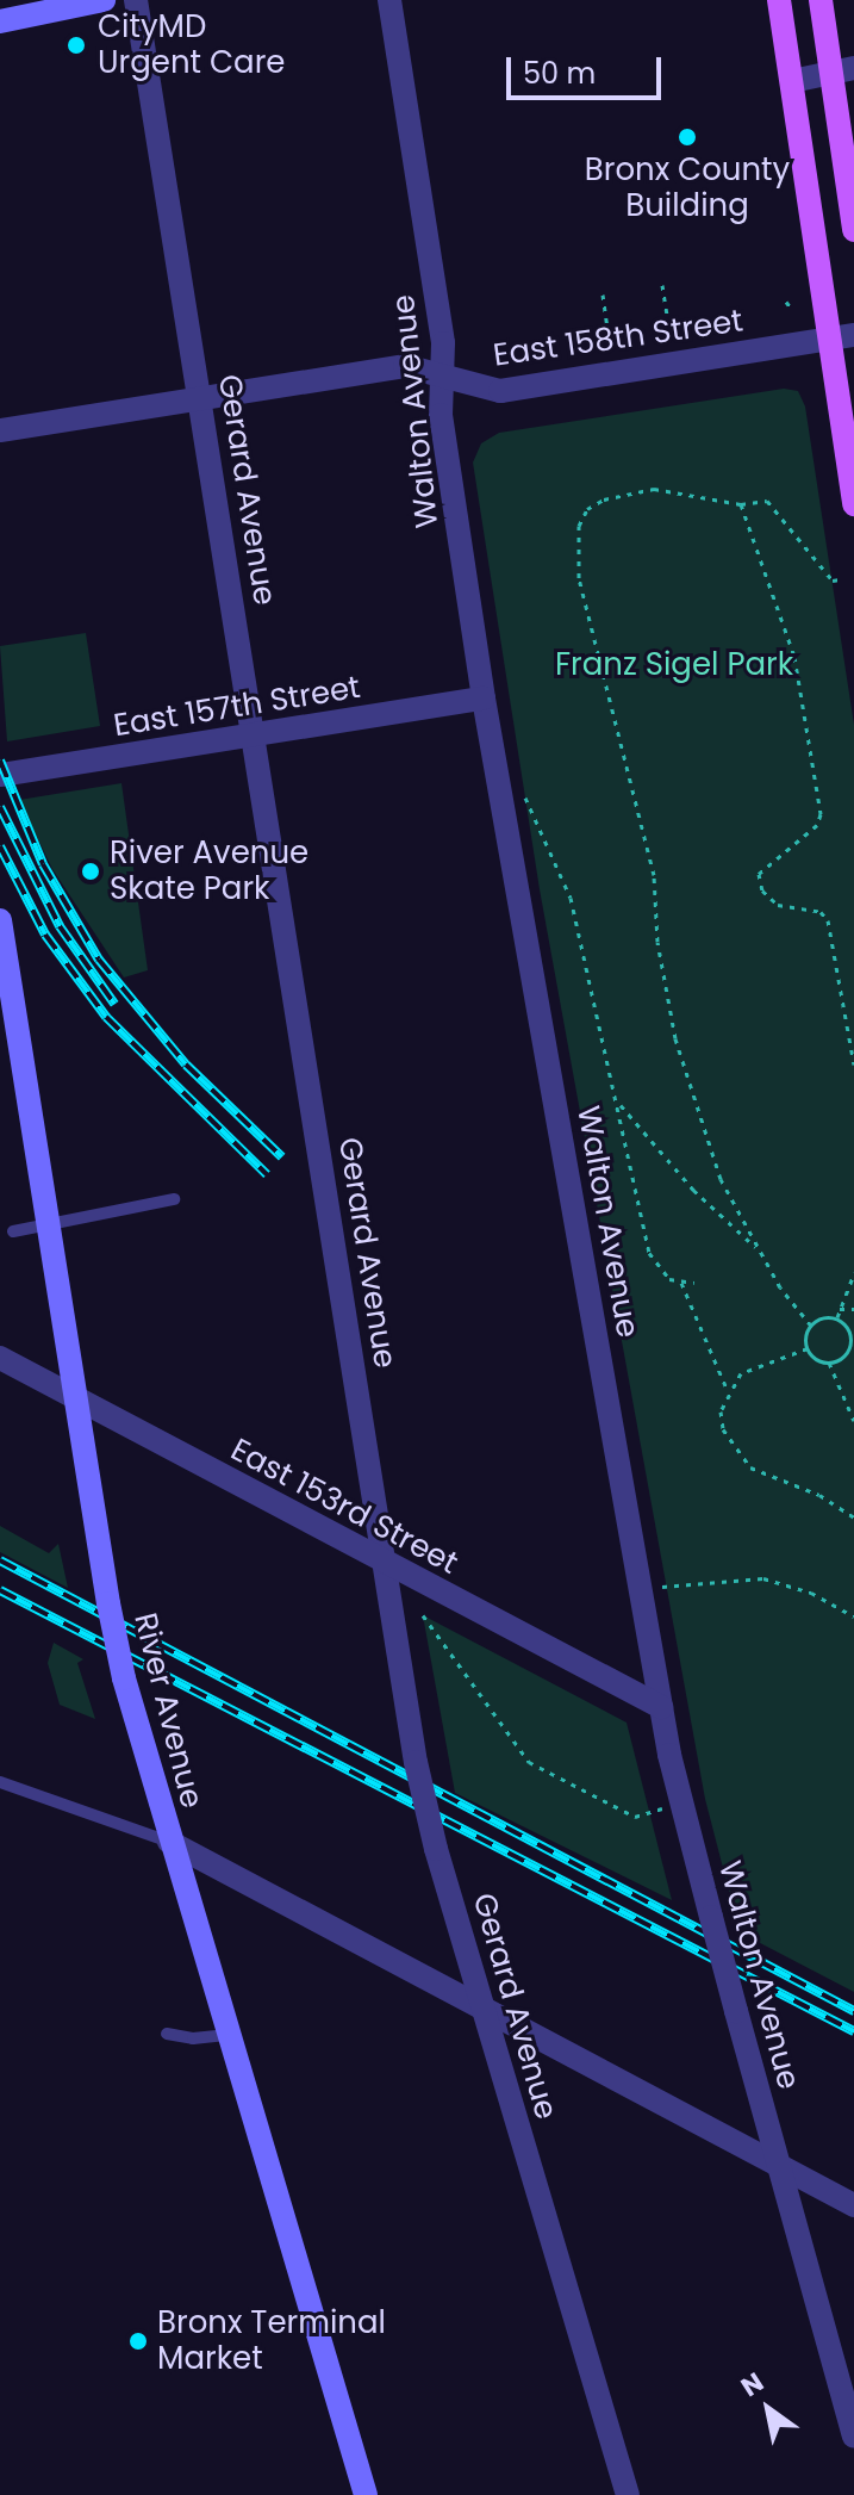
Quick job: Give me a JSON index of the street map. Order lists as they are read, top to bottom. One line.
{"streets":{"main road":["River Avenue"],"street":["East 158th Street","Walton Avenue","Gerard Avenue","East 157th Street","East 153rd Street"]},"crossings":[["East 158th Street","Walton Avenue"],["East 158th Street","Gerard Avenue"],["Walton Avenue","East 157th Street"],["Walton Avenue","East 153rd Street"],["Gerard Avenue","East 157th Street"],["Gerard Avenue","East 153rd Street"],["East 153rd Street","River Avenue"]],"parks":["Franz Sigel Park"],"places":["CityMD Urgent Care","Bronx County Building","River Avenue Skate Park","Bronx Terminal Market"],"scale_bar":"50 m","north":"top left"}
